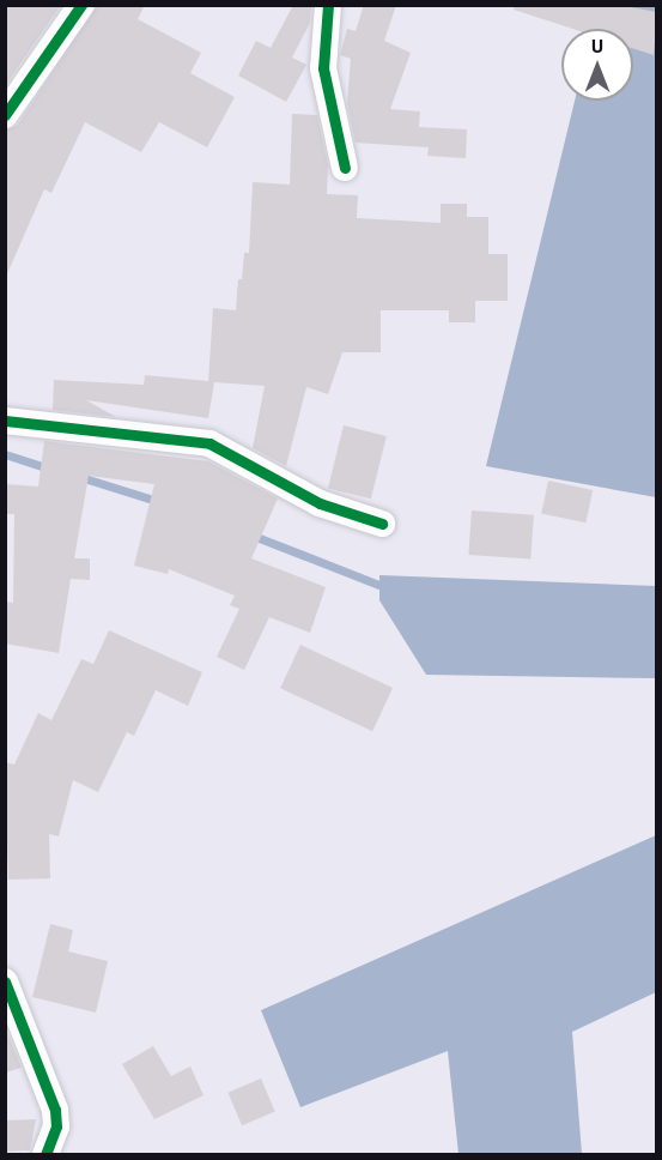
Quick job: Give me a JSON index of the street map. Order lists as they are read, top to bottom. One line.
{"north":"top"}
